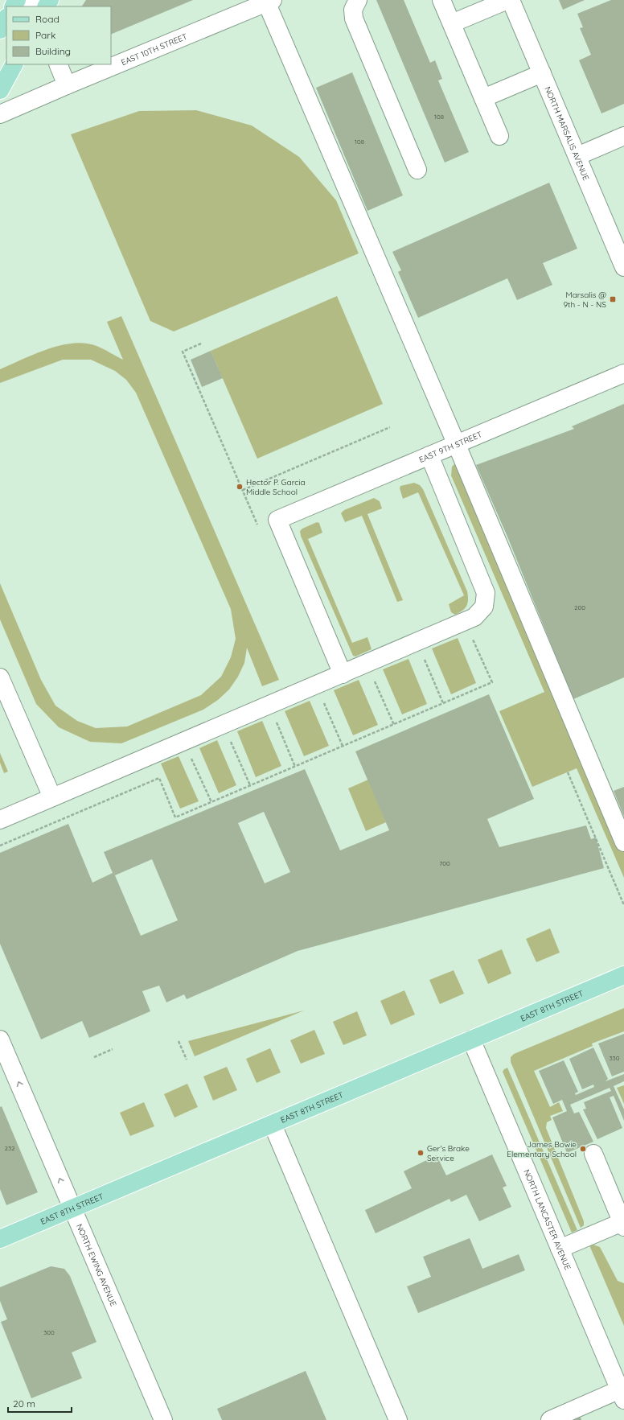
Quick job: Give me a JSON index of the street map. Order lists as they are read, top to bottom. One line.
{"streets":{"main road":["EAST 8TH STREET"],"street":["EAST 10TH STREET","NORTH MARSALIS AVENUE","EAST 9TH STREET","NORTH LANCASTER AVENUE","NORTH EWING AVENUE"]},"crossings":[["EAST 8TH STREET","NORTH LANCASTER AVENUE"],["EAST 8TH STREET","NORTH EWING AVENUE"]],"one_way":["NORTH EWING AVENUE"],"places":{"transit":["Marsalis @ 9th - N - NS"],"other":["Hector P. Garcia Middle School","James Bowie Elementary School","Ger's Brake Service"]},"house_numbers":["108","108","200","700","330","232","300"],"legend":["Road","Park","Building"],"scale_bar":"20 m"}
